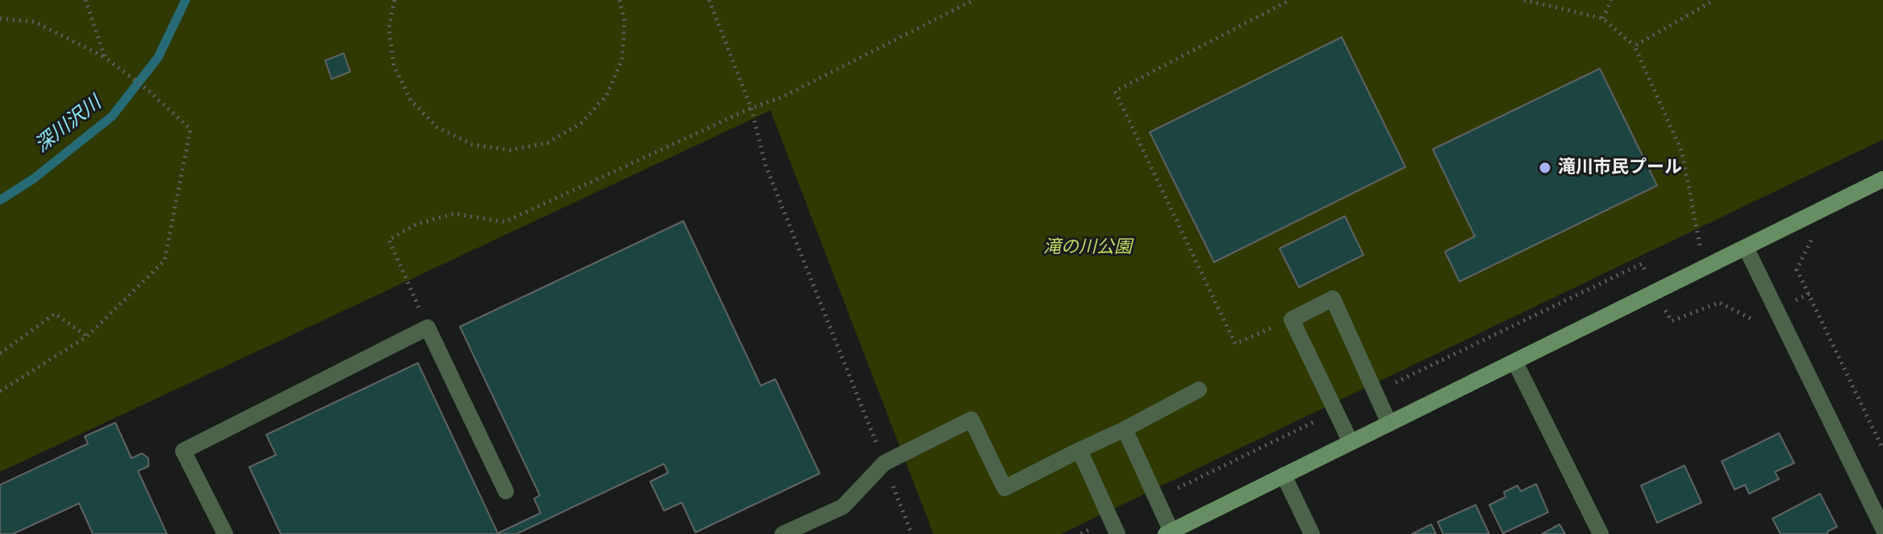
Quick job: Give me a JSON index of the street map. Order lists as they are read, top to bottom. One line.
{"water":["深川沢川"],"parks":["滝の川公園"],"places":["滝川市民プール"]}
